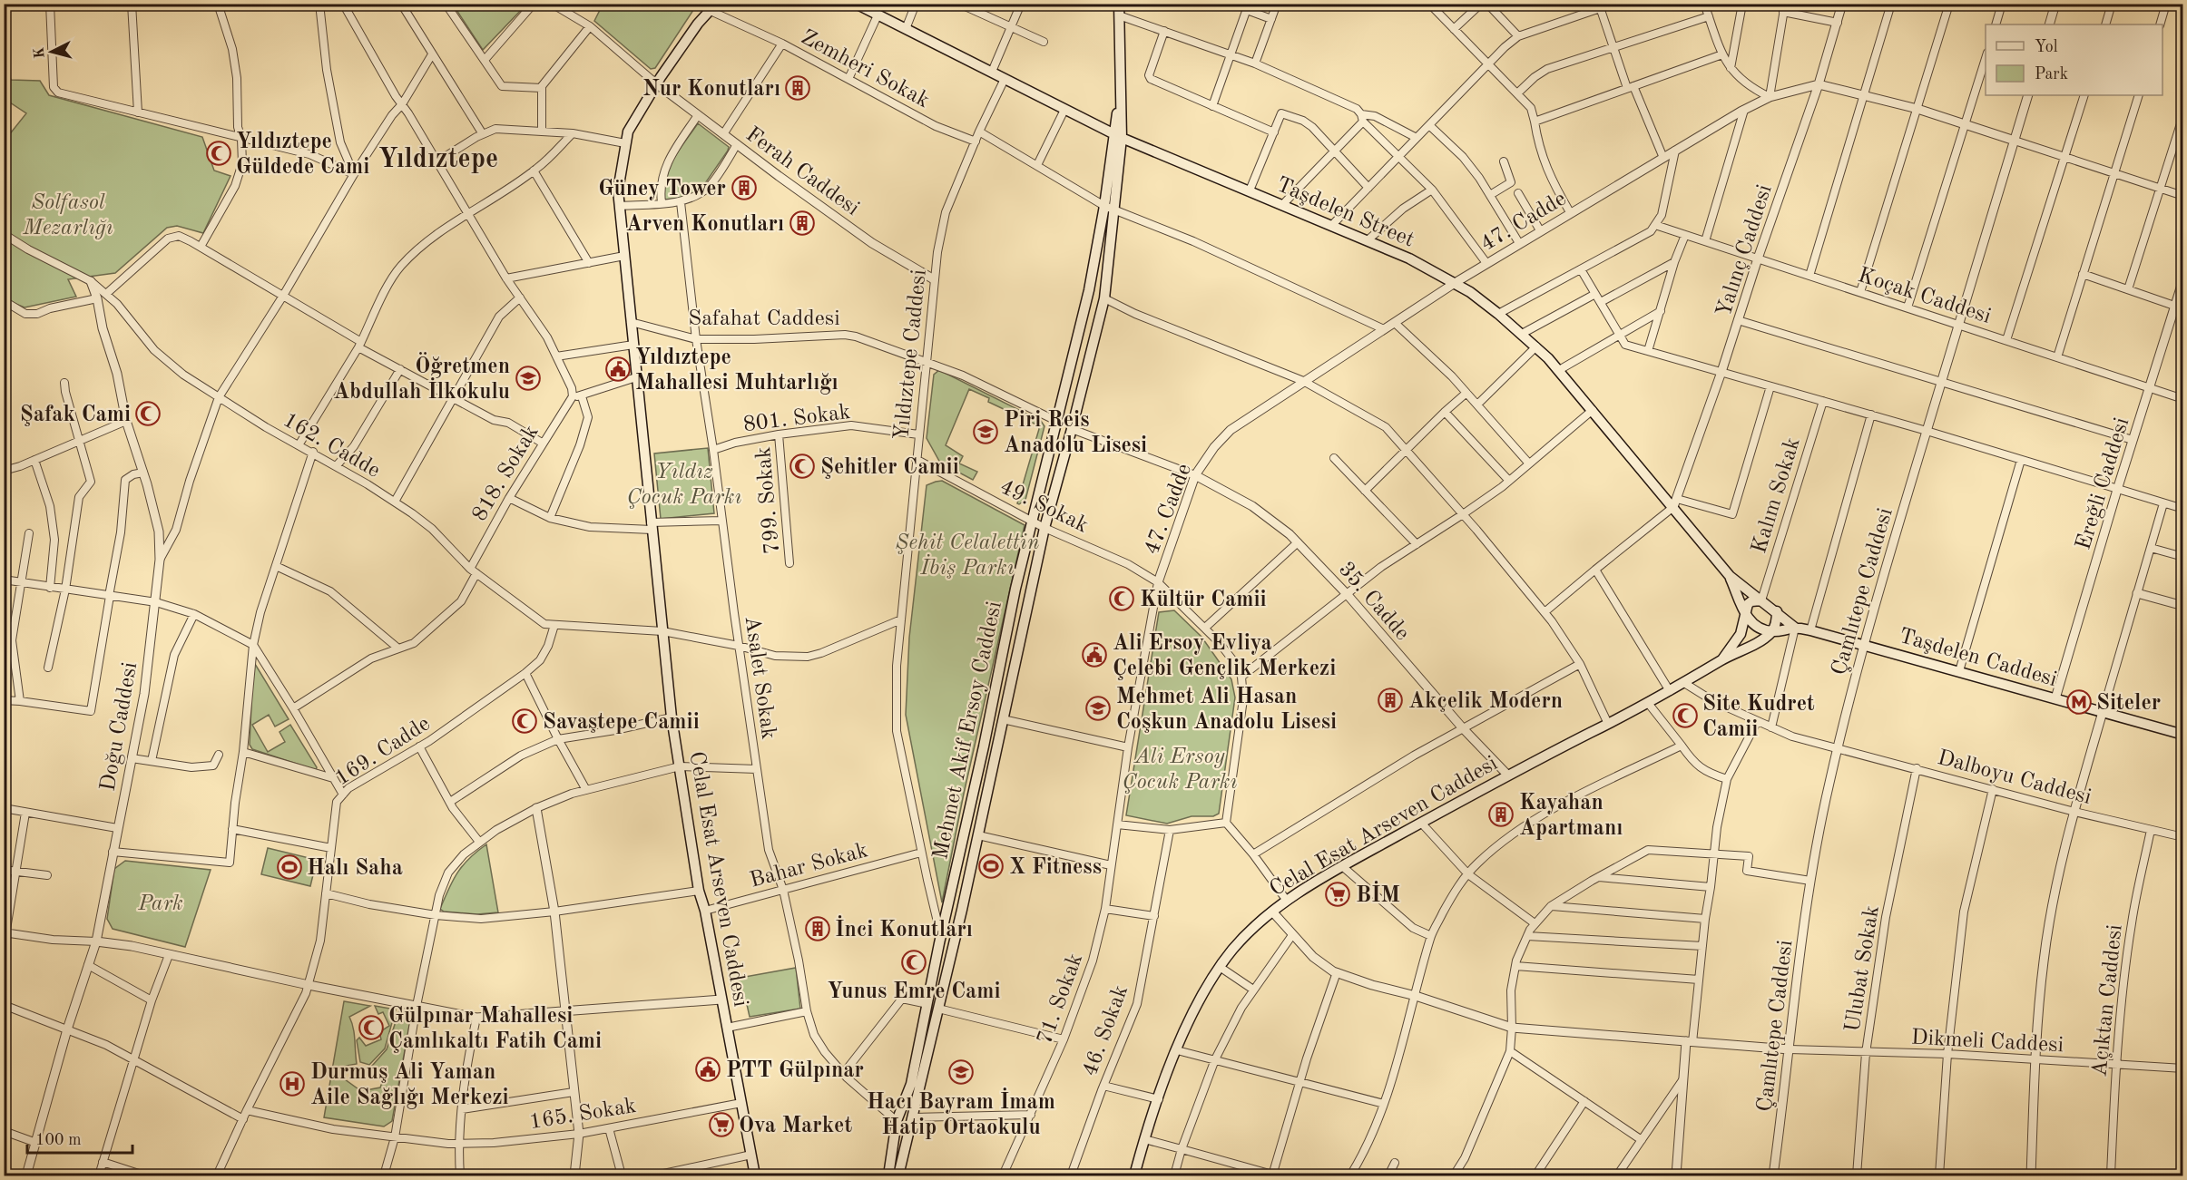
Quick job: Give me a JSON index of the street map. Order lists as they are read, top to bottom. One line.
{"streets":{"main road":["Taşdelen Street","Taşdelen Caddesi","Mehmet Akif Ersoy Caddesi","Celal Esat Arseven Caddesi"],"street":["Zemheri Sokak","Ferah Caddesi","47. Cadde","Yalınç Caddesi","Koçak Caddesi","Safahat Caddesi","Yıldıztepe Caddesi","801. Sokak","162. Cadde","818. Sokak","Ereğli Caddesi","Kalım Sokak","799. Sokak","49. Sokak","Çamlıtepe Caddesi","35. Cadde","Asalet Sokak","Doğu Caddesi","169. Cadde","Dalboyu Caddesi","Bahar Sokak","Ulubat Sokak","71. Sokak","Açıktan Caddesi","46. Sokak","Dikmeli Caddesi","165. Sokak"]},"crossings":[["Zemheri Sokak","Yıldıztepe Caddesi"],["Zemheri Sokak","Celal Esat Arseven Caddesi"],["Ferah Caddesi","Yıldıztepe Caddesi"],["Ferah Caddesi","Celal Esat Arseven Caddesi"],["Taşdelen Street","47. Cadde"],["Taşdelen Street","Yalınç Caddesi"],["Taşdelen Street","Yıldıztepe Caddesi"],["Taşdelen Street","Mehmet Akif Ersoy Caddesi"],["47. Cadde","Yalınç Caddesi"],["47. Cadde","49. Sokak"],["47. Cadde","Çamlıtepe Caddesi"],["47. Cadde","35. Cadde"],["47. Cadde","71. Sokak"],["Yalınç Caddesi","Koçak Caddesi"],["Koçak Caddesi","Ereğli Caddesi"],["Koçak Caddesi","Çamlıtepe Caddesi"],["Safahat Caddesi","Yıldıztepe Caddesi"],["Safahat Caddesi","Asalet Sokak"],["Safahat Caddesi","Mehmet Akif Ersoy Caddesi"],["Safahat Caddesi","Celal Esat Arseven Caddesi"],["Yıldıztepe Caddesi","801. Sokak"],["Yıldıztepe Caddesi","162. Cadde"],["Yıldıztepe Caddesi","49. Sokak"],["Yıldıztepe Caddesi","Mehmet Akif Ersoy Caddesi"],["Yıldıztepe Caddesi","Bahar Sokak"],["801. Sokak","799. Sokak"],["801. Sokak","Asalet Sokak"],["162. Cadde","818. Sokak"],["162. Cadde","Asalet Sokak"],["162. Cadde","Doğu Caddesi"],["162. Cadde","169. Cadde"],["162. Cadde","Celal Esat Arseven Caddesi"],["Ereğli Caddesi","Taşdelen Caddesi"],["49. Sokak","Mehmet Akif Ersoy Caddesi"],["49. Sokak","71. Sokak"],["Çamlıtepe Caddesi","Taşdelen Caddesi"],["Çamlıtepe Caddesi","Dalboyu Caddesi"],["Çamlıtepe Caddesi","Dikmeli Caddesi"],["35. Cadde","Celal Esat Arseven Caddesi"],["Asalet Sokak","Mehmet Akif Ersoy Caddesi"],["Asalet Sokak","Bahar Sokak"],["169. Cadde","165. Sokak"],["Dalboyu Caddesi","Celal Esat Arseven Caddesi"],["Dalboyu Caddesi","Ulubat Sokak"],["Dalboyu Caddesi","Açıktan Caddesi"],["Celal Esat Arseven Caddesi","Bahar Sokak"],["Celal Esat Arseven Caddesi","165. Sokak"],["Ulubat Sokak","Dikmeli Caddesi"],["Açıktan Caddesi","Dikmeli Caddesi"]],"districts":["Yıldıztepe"],"parks":["Solfasol Mezarlığı","Yıldız Çocuk Parkı","Şehit Celalettin İbiş Parkı","Ali Ersoy Çocuk Parkı","Park"],"places":{"building":["Nur Konutları","Güney Tower","Arven Konutları","Akçelik Modern","Kayahan Apartmanı","İnci Konutları"],"mosque":["Yıldıztepe Güldede Cami","Şafak Cami","Şehitler Camii","Kültür Camii","Site Kudret Camii","Savaştepe Camii","Yunus Emre Cami","Gülpınar Mahallesi Çamlıkaltı Fatih Cami"],"public building":["Yıldıztepe Mahallesi Muhtarlığı","Ali Ersoy Evliya Çelebi Gençlik Merkezi","PTT Gülpınar"],"school or university":["Öğretmen Abdullah İlkokulu","Piri Reis Anadolu Lisesi","Mehmet Ali Hasan Coşkun Anadolu Lisesi","Hacı Bayram İmam Hatip Ortaokulu"],"metro station":["Siteler"],"sports":["X Fitness","Halı Saha"],"supermarket":["BİM","Ova Market"],"hospital":["Durmuş Ali Yaman Aile Sağlığı Merkezi"]},"legend":["Yol","Park"],"scale_bar":"100 m","north":"left"}
